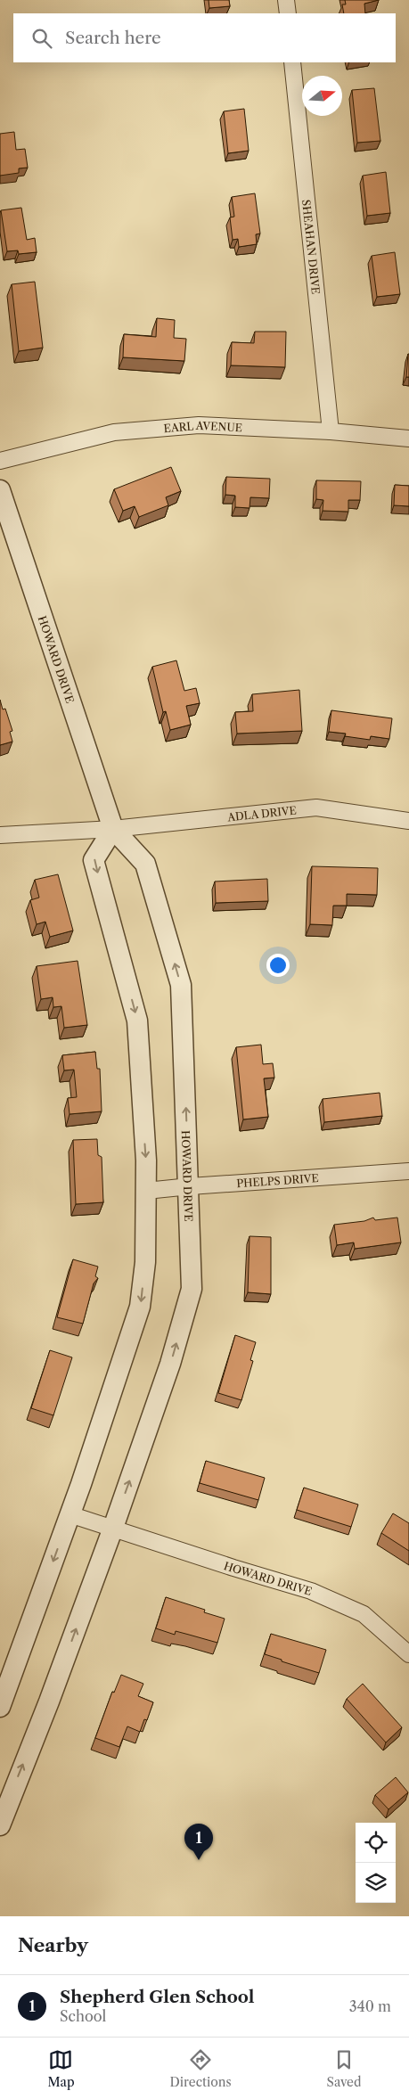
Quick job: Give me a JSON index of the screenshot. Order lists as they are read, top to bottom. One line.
{"streets":{"street":["SHEAHAN DRIVE","EARL AVENUE","HOWARD DRIVE","ADLA DRIVE","PHELPS DRIVE"]},"crossings":[["SHEAHAN DRIVE","EARL AVENUE"],["HOWARD DRIVE","ADLA DRIVE"],["HOWARD DRIVE","PHELPS DRIVE"]],"north":"right","page":{"search":"Search here","pins":"1","heading":"Nearby","list":[{"mark":"1","name":"Shepherd Glen School","note":"School","value":"340 m"}],"nav":["Map","Directions","Saved"]}}
